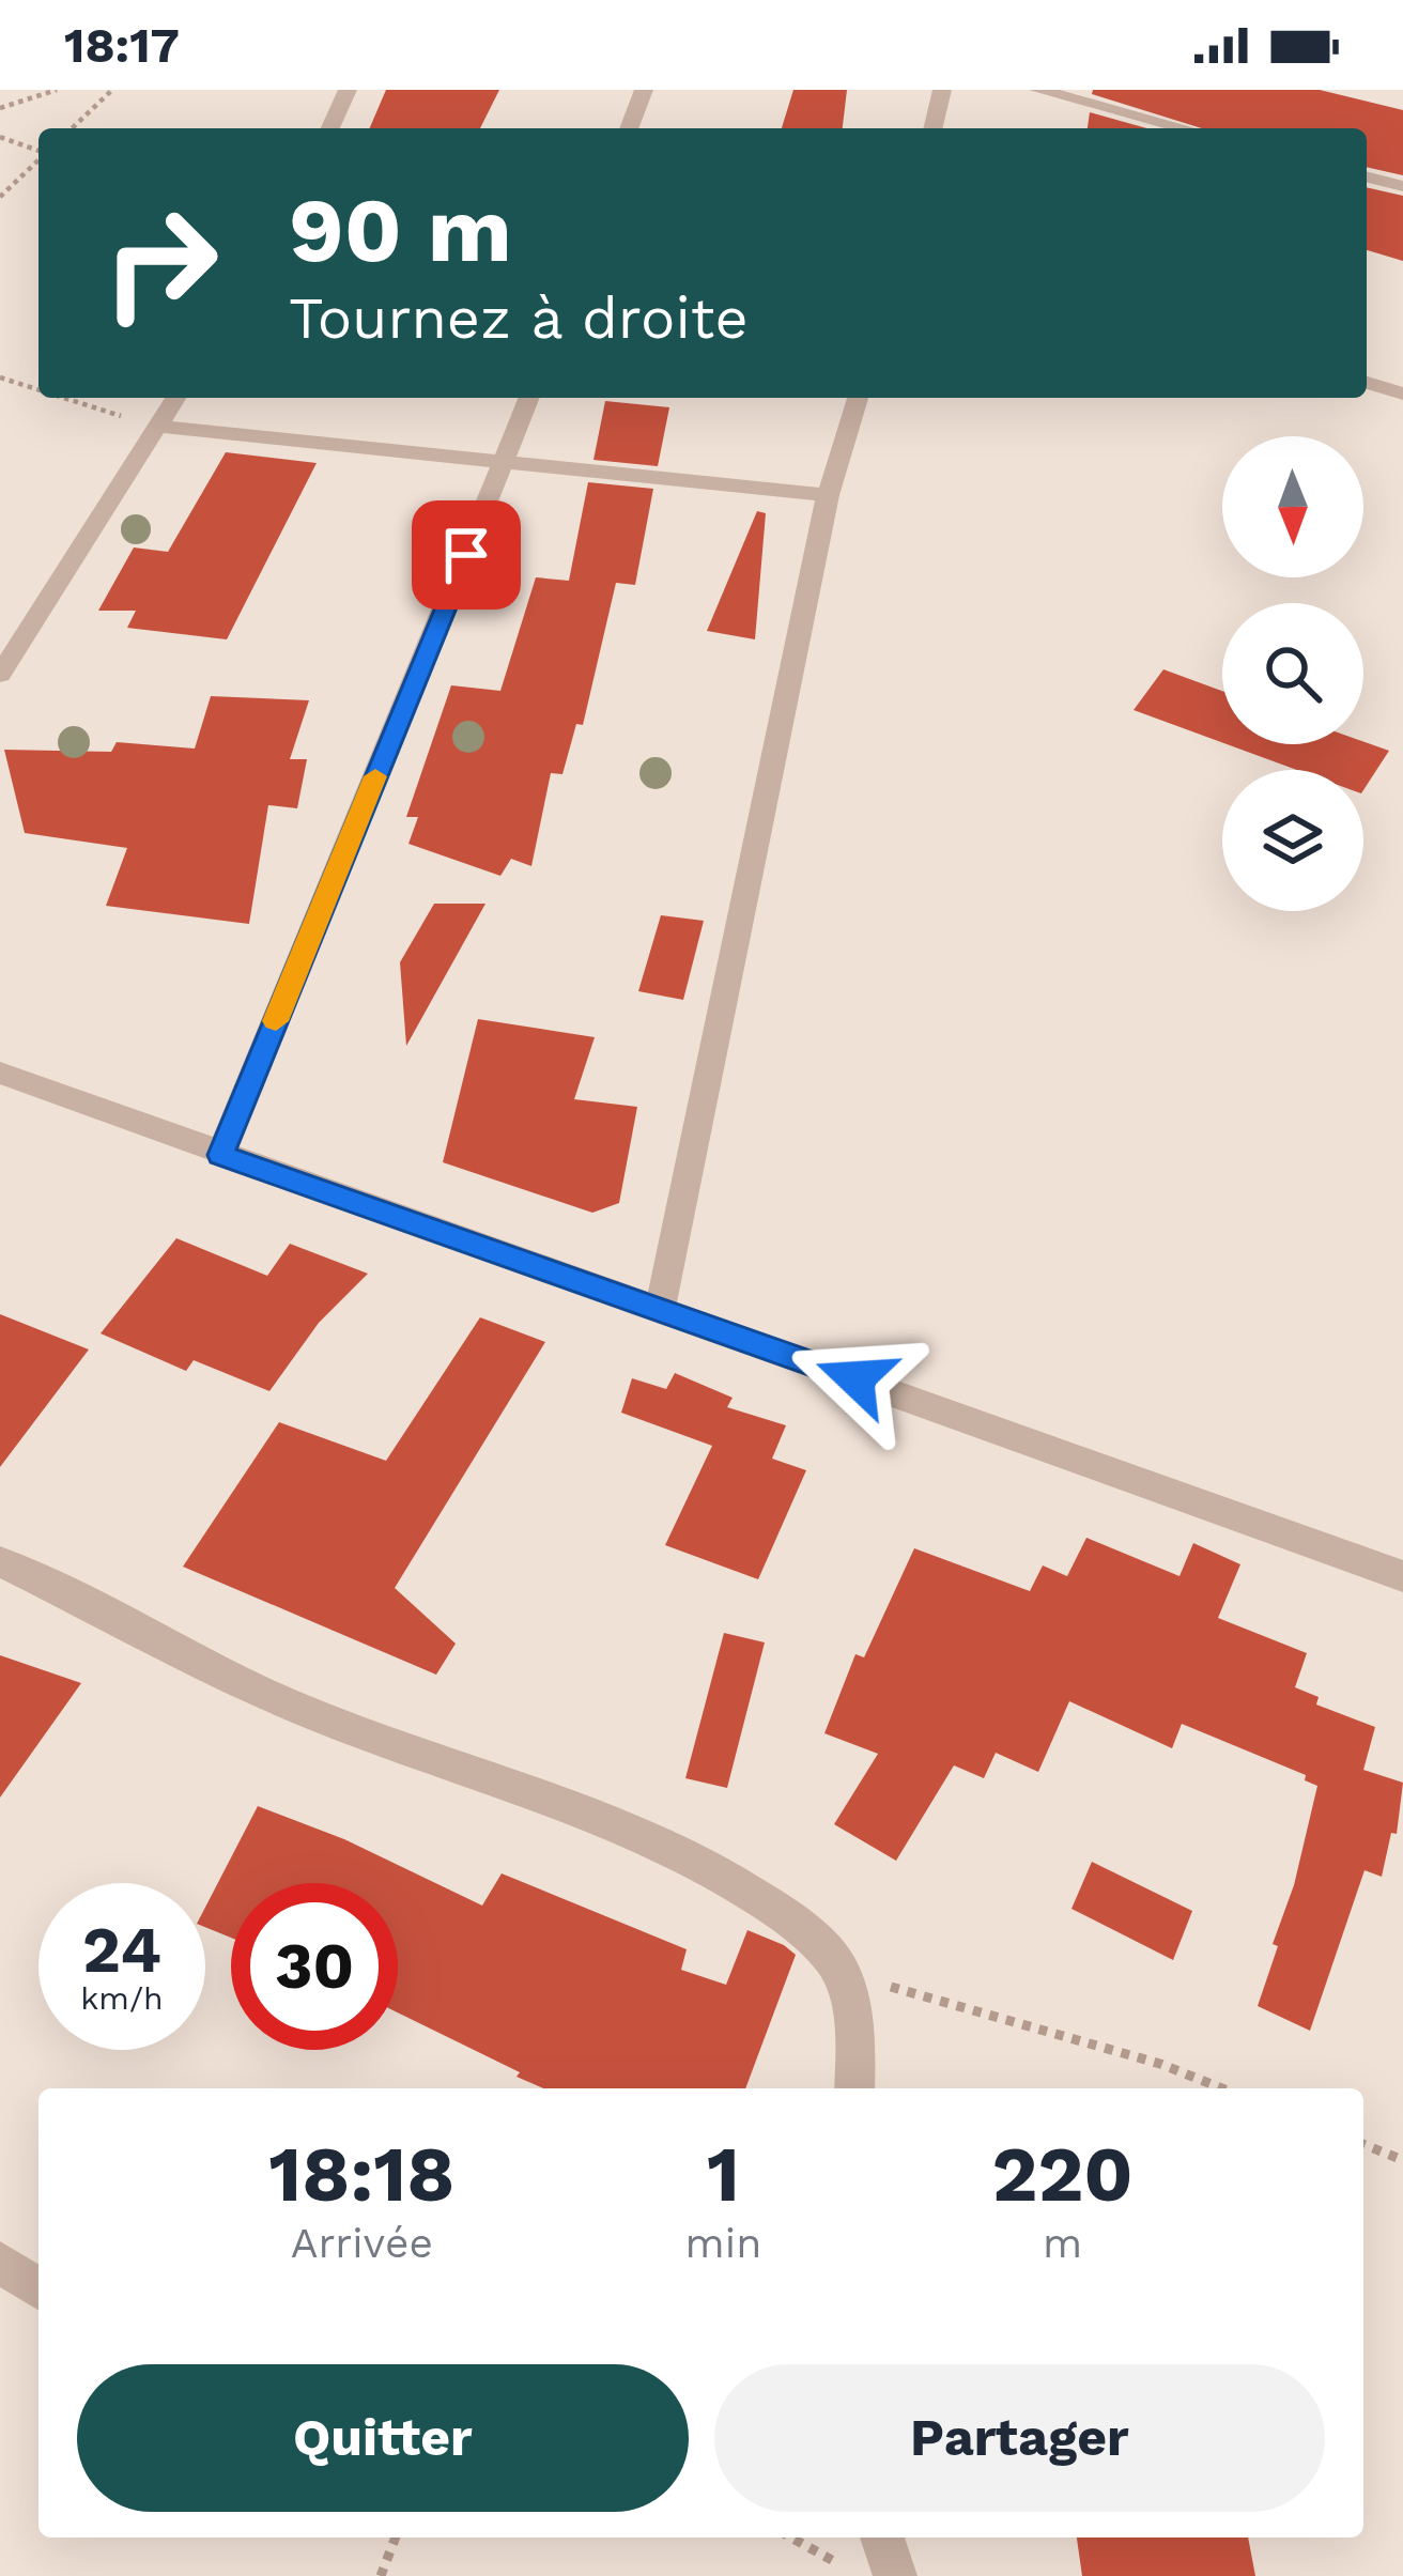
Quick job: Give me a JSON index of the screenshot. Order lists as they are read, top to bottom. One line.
{"north":"bottom","page":{"status":"18:17","turn":["90 m","Tournez à droite"],"speed":"24 km/h","limit":"30","eta":["18:18","Arrivée","1","min","220","m"],"buttons":["Quitter","Partager"]}}
